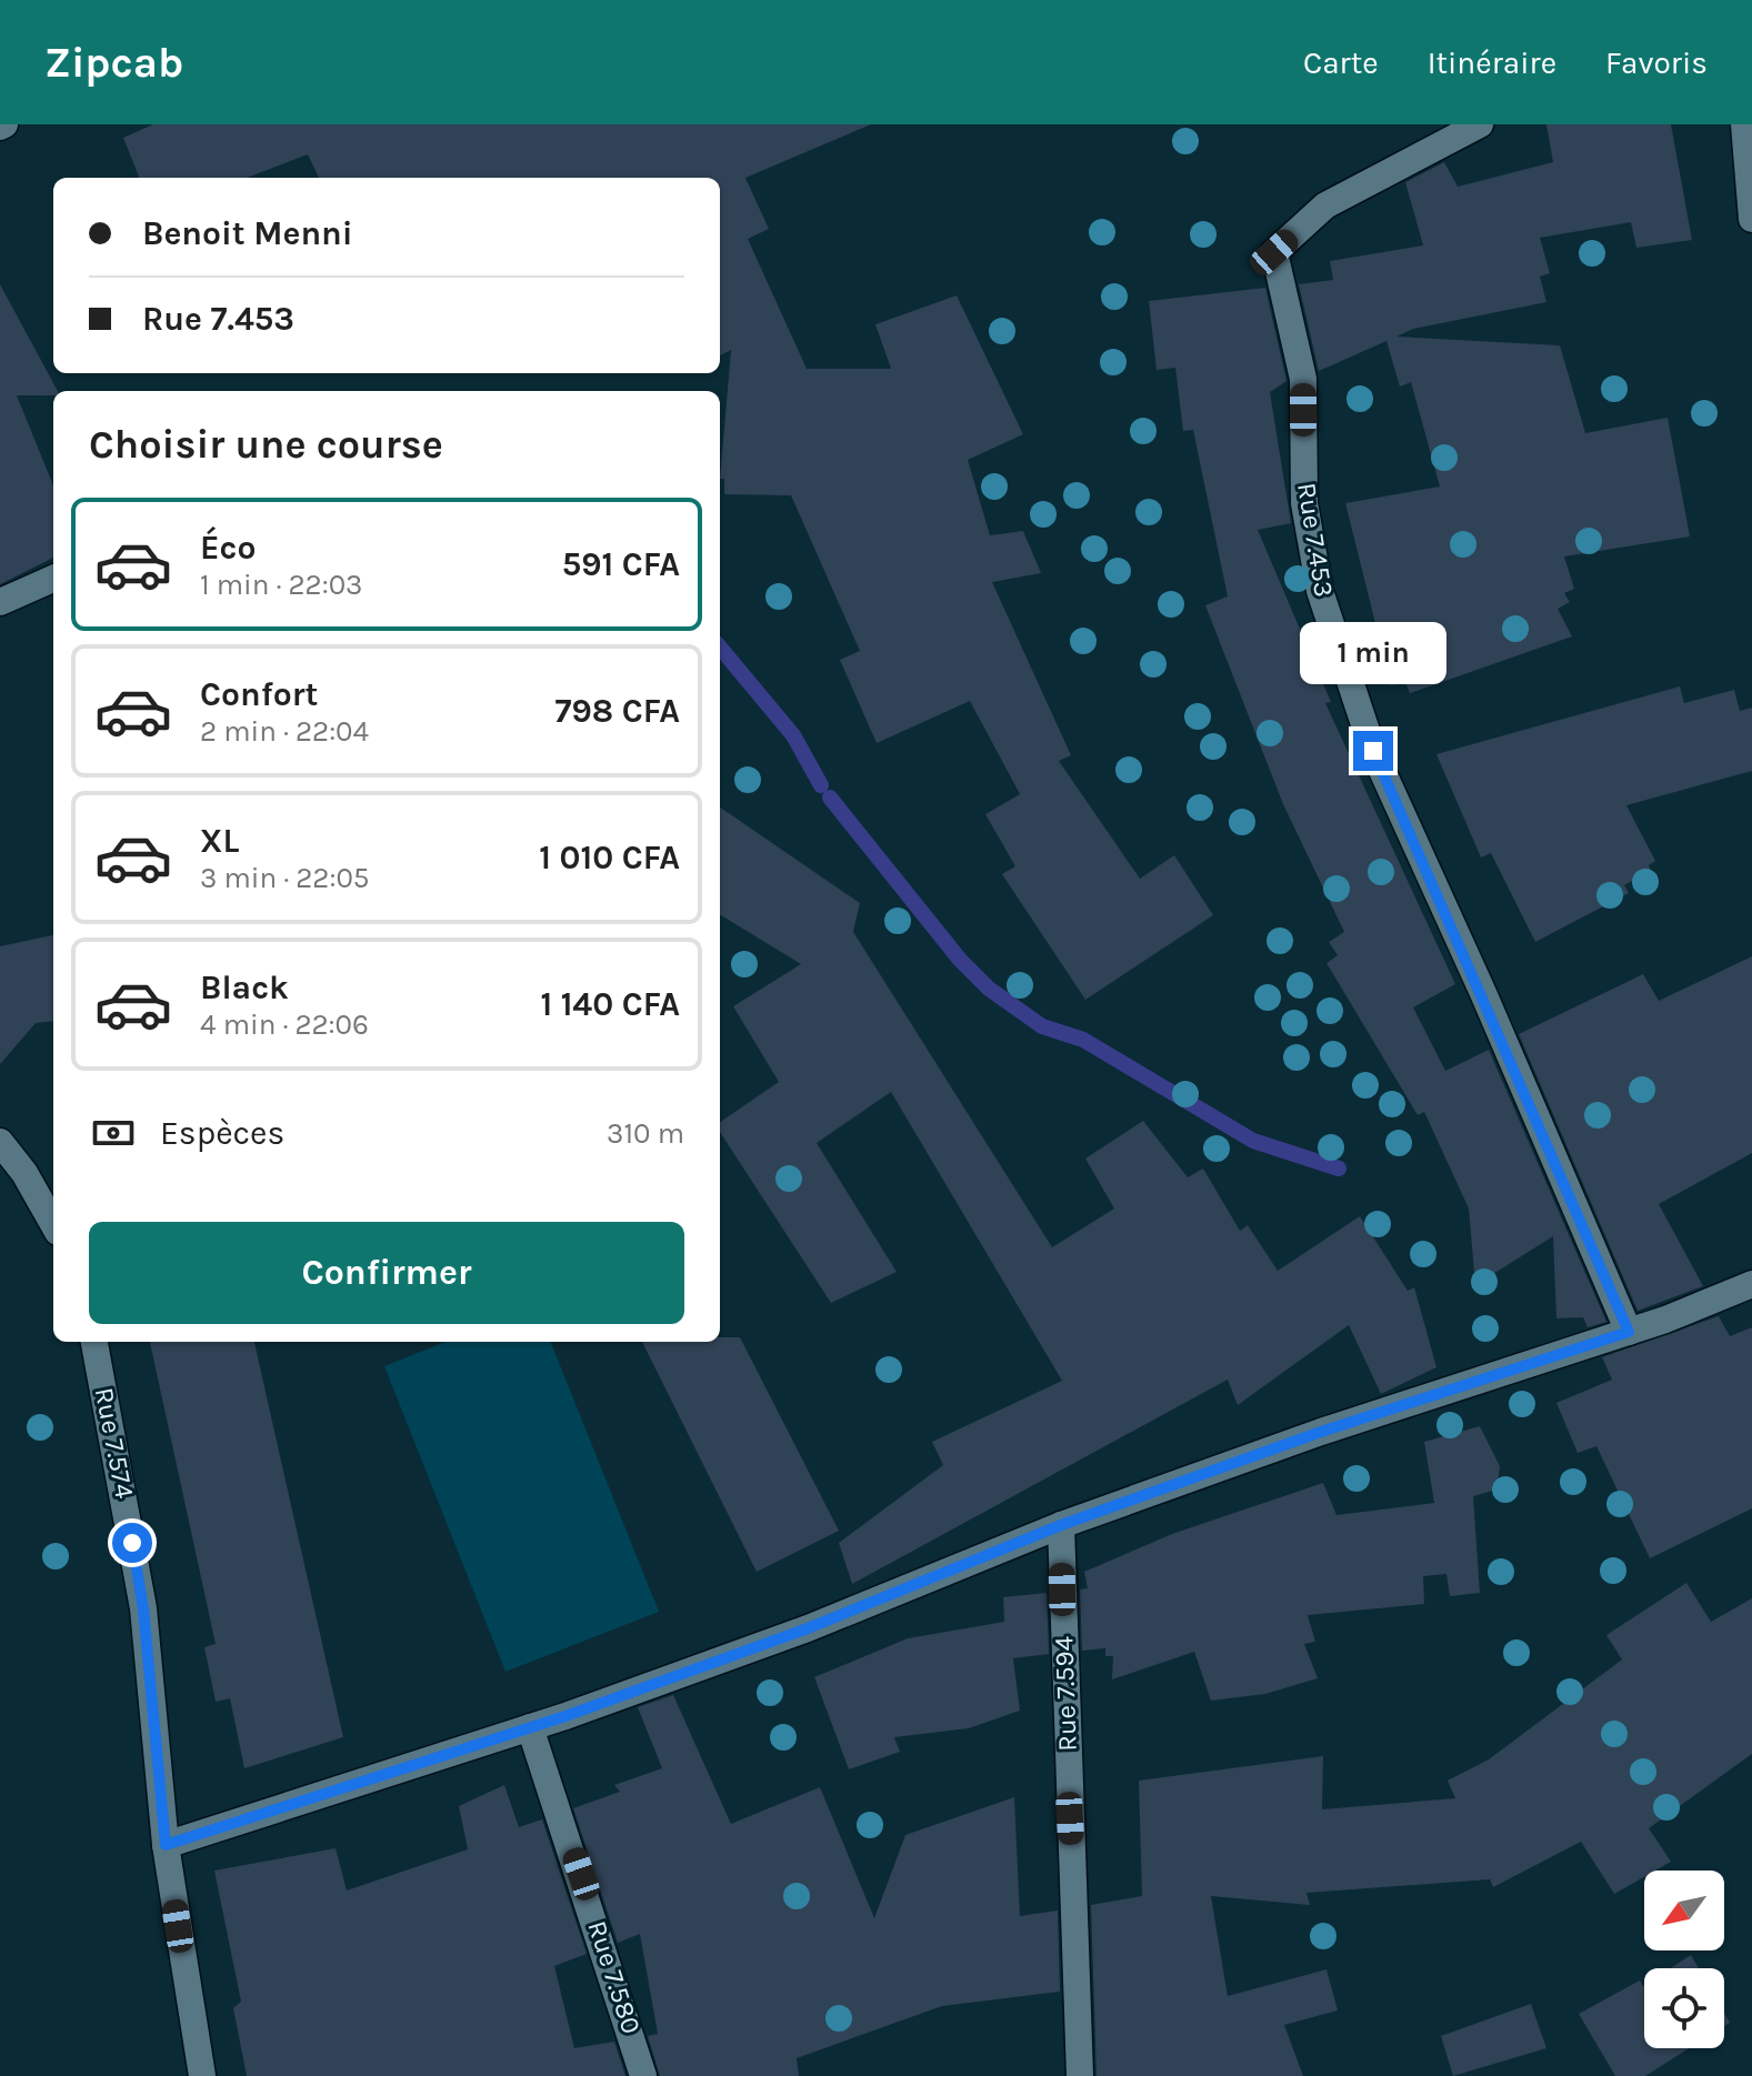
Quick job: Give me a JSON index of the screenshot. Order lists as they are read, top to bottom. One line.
{"streets":{"street":["Rue 7.453","Rue 7.574","Rue 7.594","Rue 7.580"]},"north":"bottom left","page":{"header":"Zipcab","nav":["Carte","Itinéraire","Favoris"],"banner":["Benoit Menni","Rue 7.453"],"heading":"Choisir une course","list":[{"name":"Éco","note":"1 min · 22:03","value":"591 CFA"},{"name":"Confort","note":"2 min · 22:04","value":"798 CFA"},{"name":"XL","note":"3 min · 22:05","value":"1 010 CFA"},{"name":"Black","note":"4 min · 22:06","value":"1 140 CFA"}],"bubble":"1 min","pay":["Espèces","310 m"],"buttons":"Confirmer"}}
